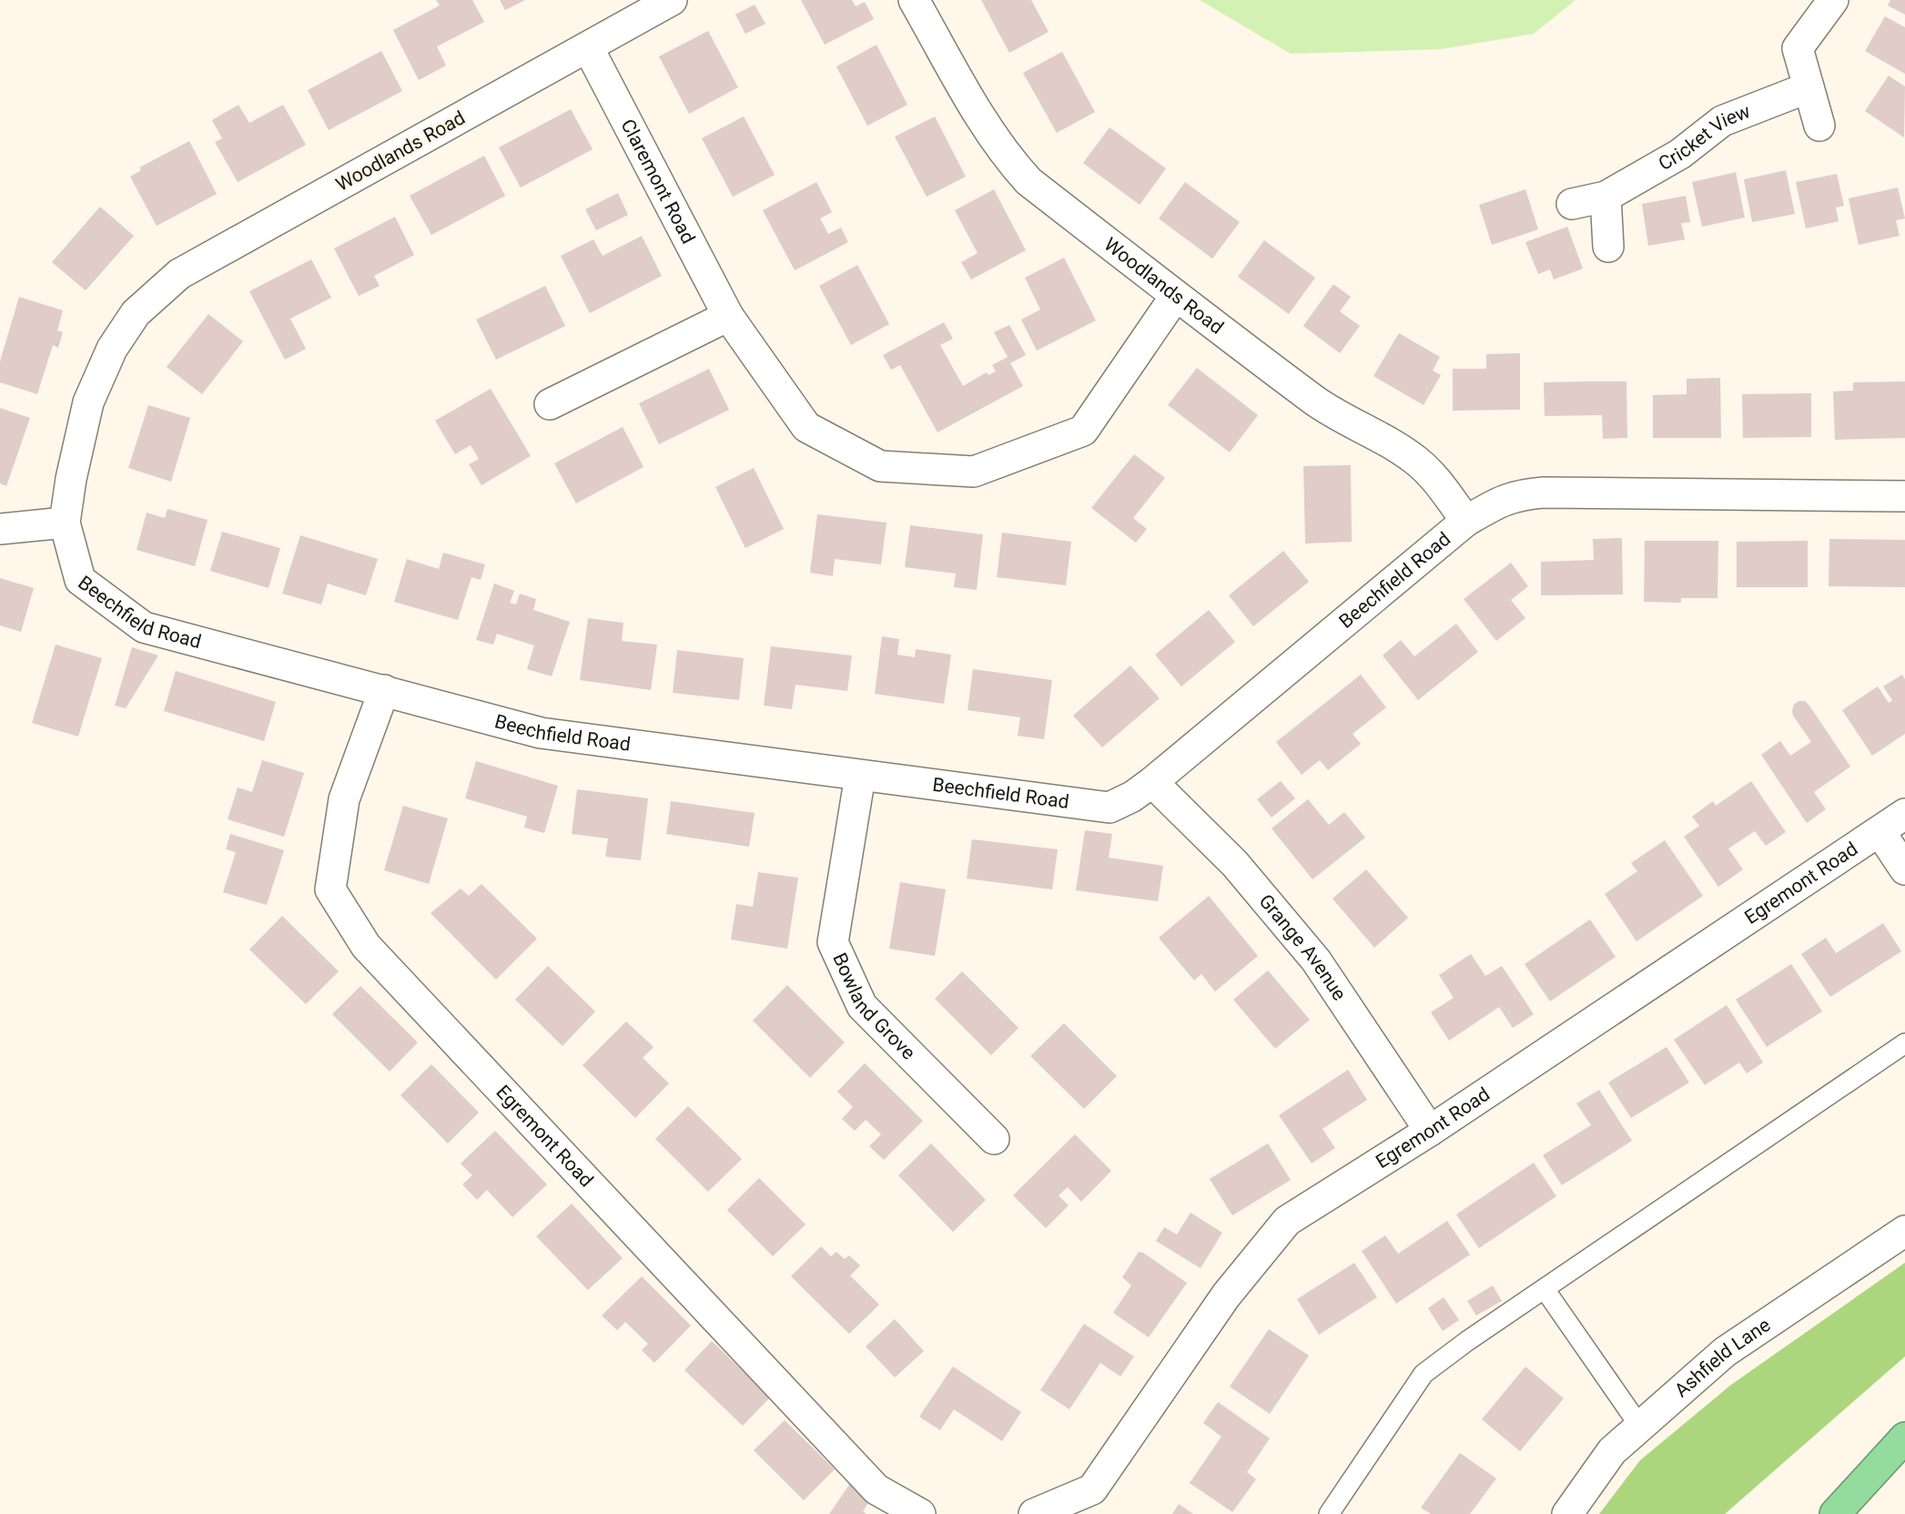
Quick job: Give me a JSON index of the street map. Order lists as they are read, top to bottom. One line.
{"streets":{"street":["Cricket View","Woodlands Road","Claremont Road","Beechfield Road","Egremont Road","Grange Avenue","Bowland Grove","Ashfield Lane"]},"crossings":[["Woodlands Road","Claremont Road"],["Woodlands Road","Beechfield Road"],["Beechfield Road","Egremont Road"],["Beechfield Road","Grange Avenue"],["Beechfield Road","Bowland Grove"],["Egremont Road","Grange Avenue"]]}
